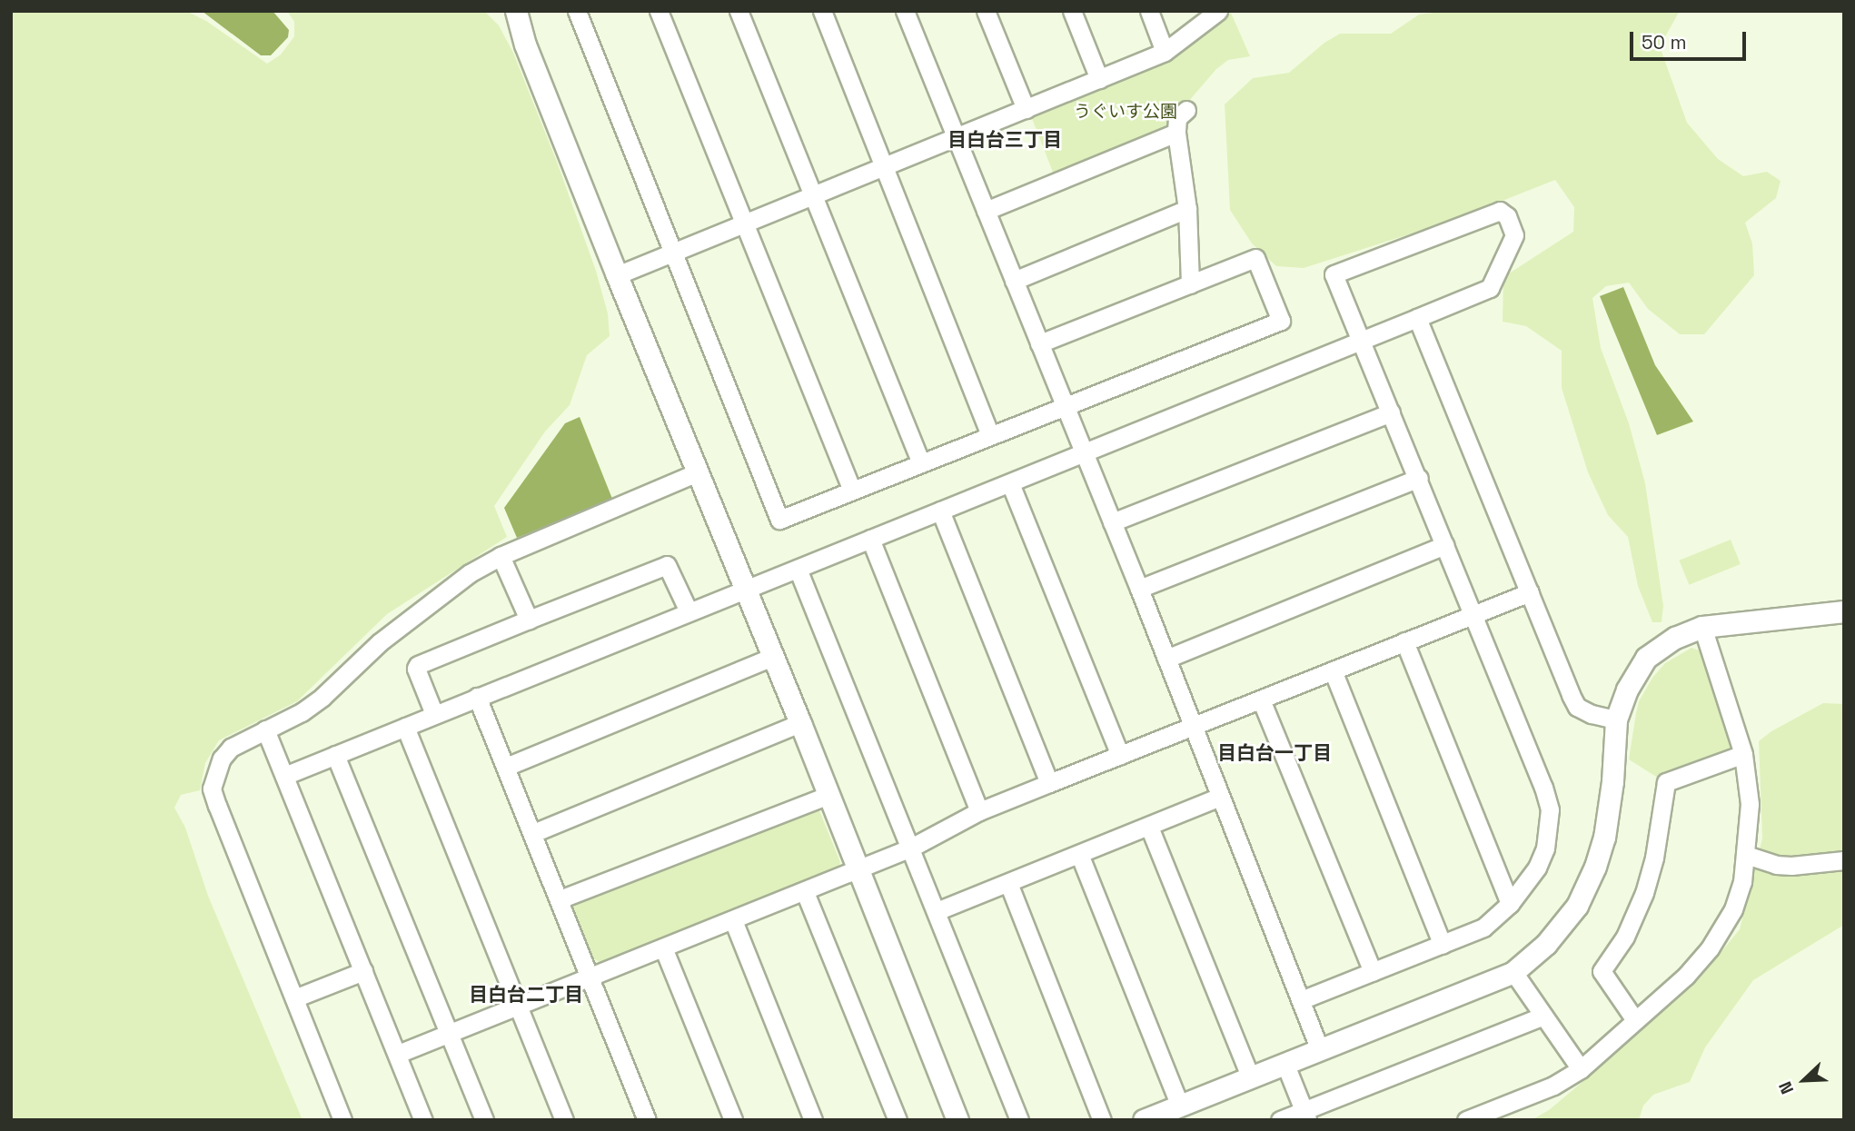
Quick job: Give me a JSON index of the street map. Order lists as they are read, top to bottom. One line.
{"districts":["目白台三丁目","目白台一丁目","目白台二丁目"],"parks":["うぐいす公園"],"scale_bar":"50 m","north":"bottom left"}
